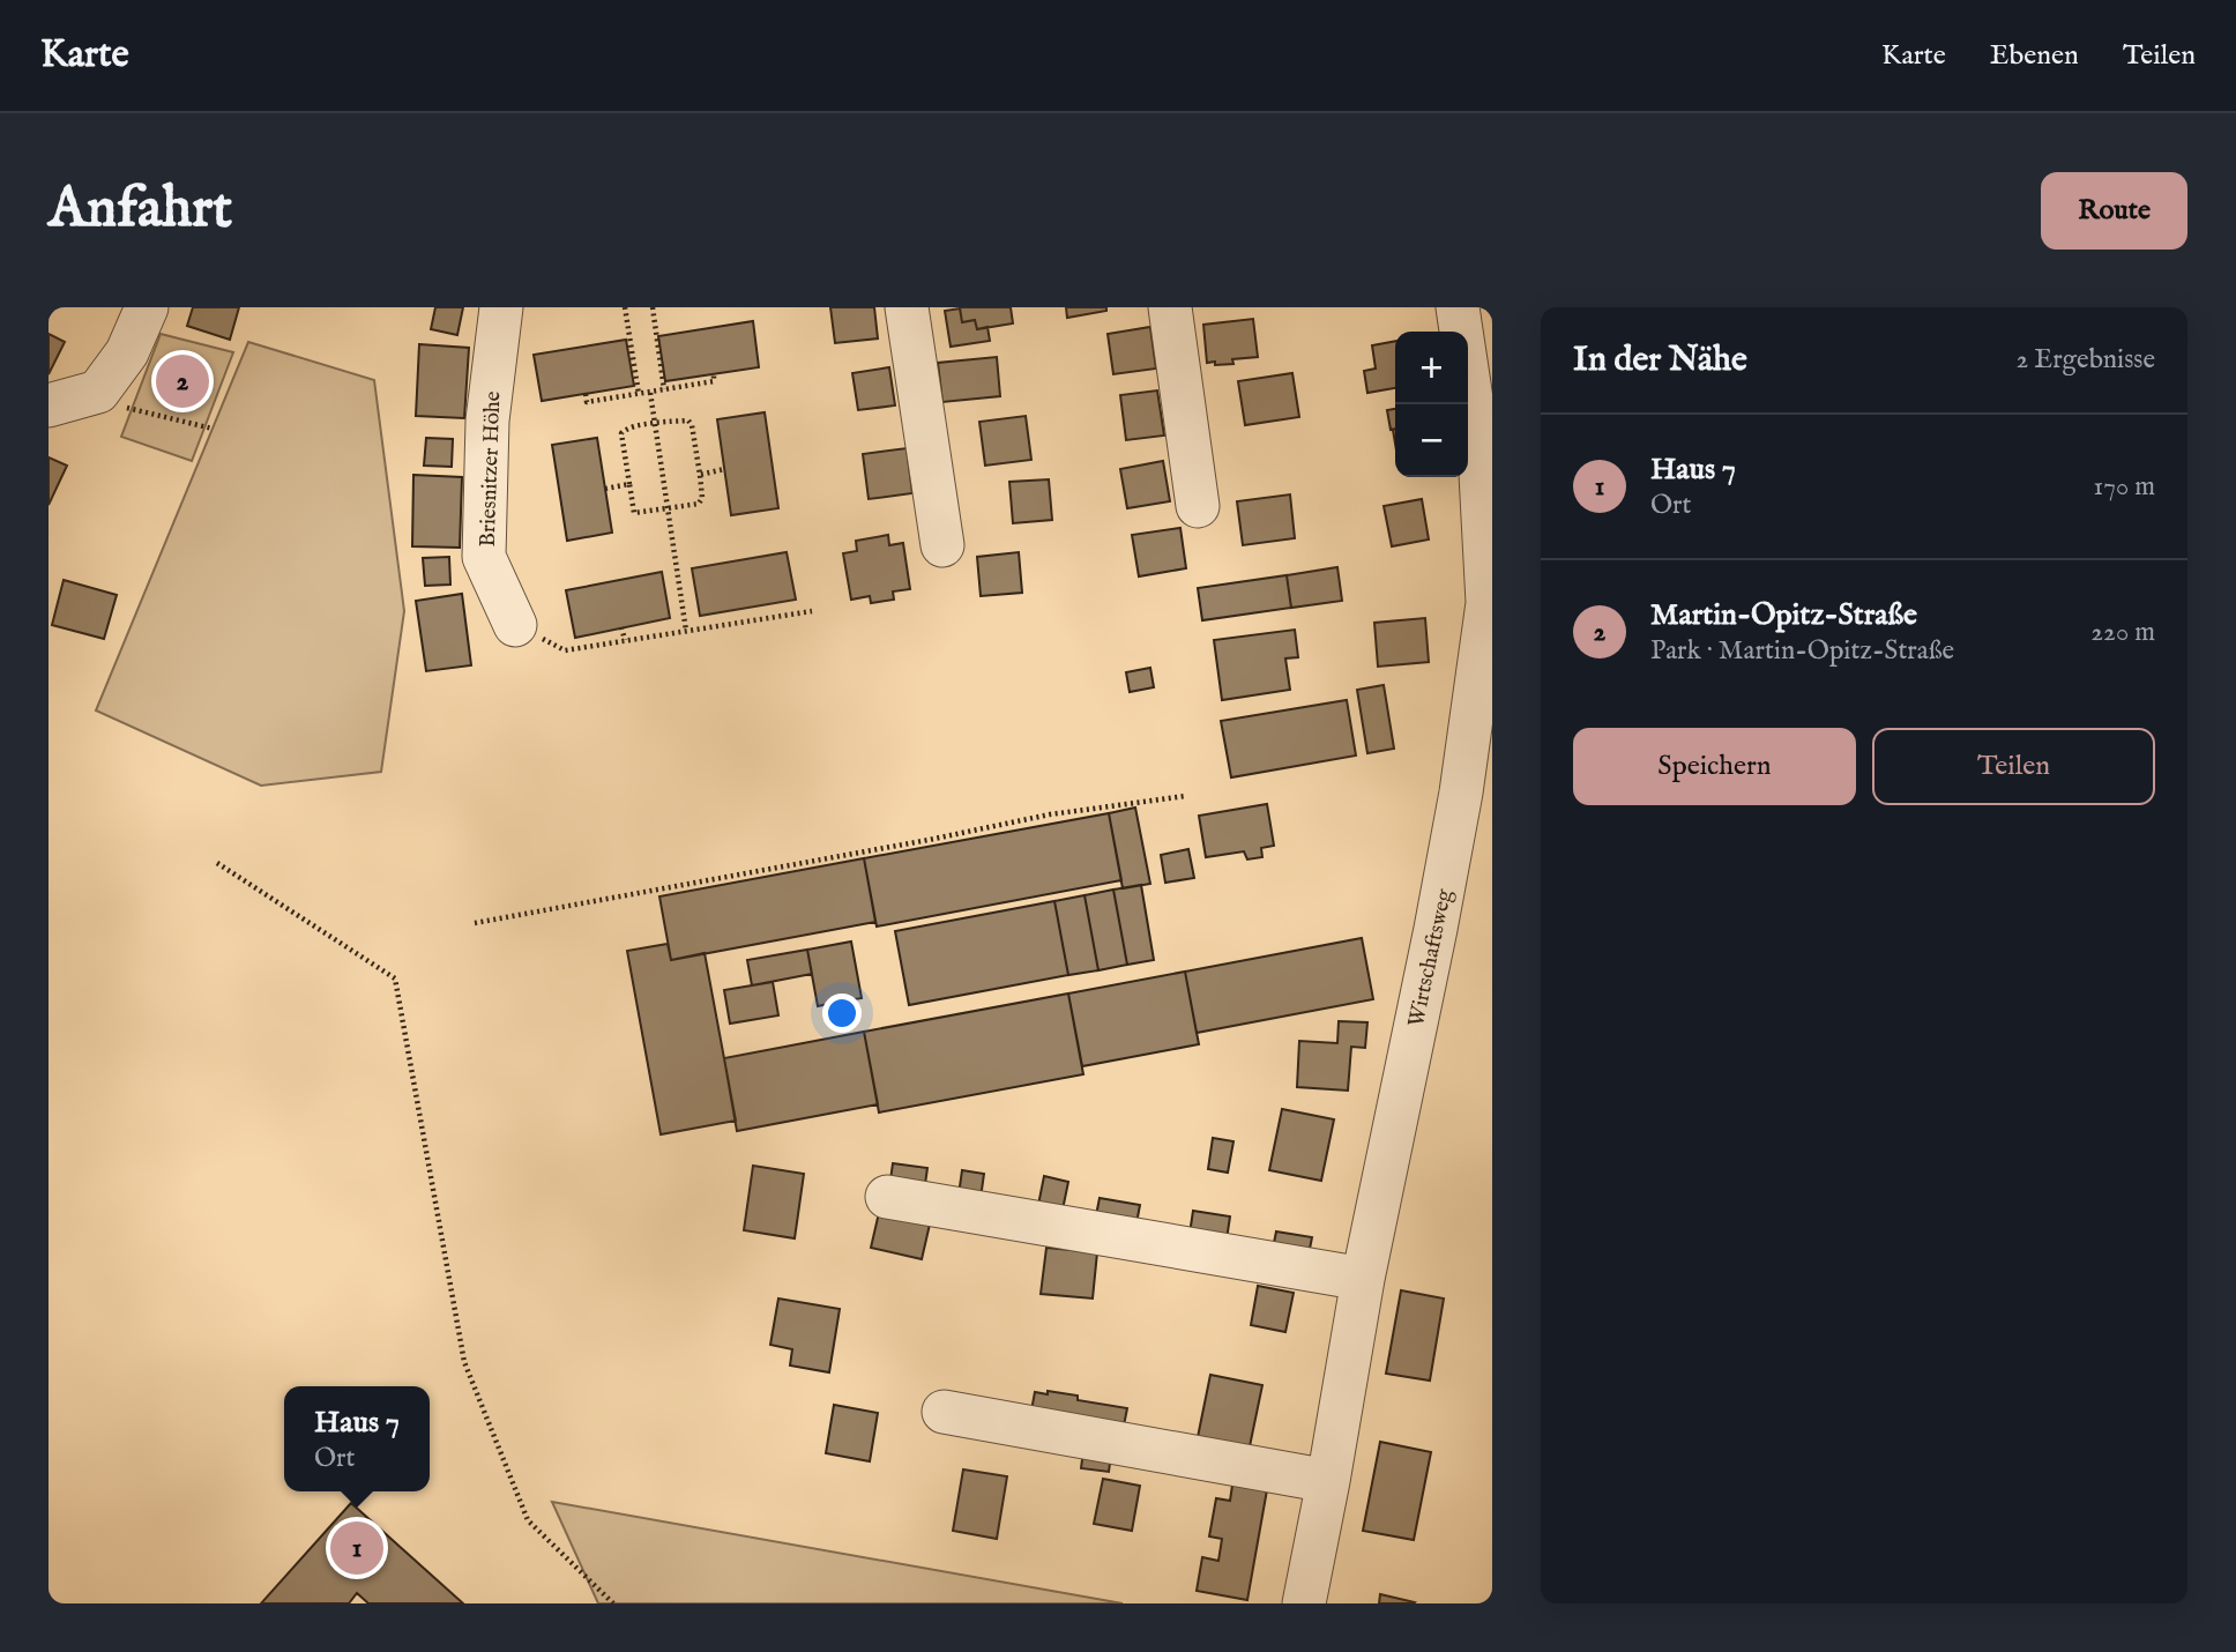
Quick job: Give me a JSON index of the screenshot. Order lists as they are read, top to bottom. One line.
{"streets":{"street":["Briesnitzer Höhe","Wirtschaftsweg"]},"page":{"header":"Karte","nav":["Karte","Ebenen","Teilen"],"buttons":["Route",["Speichern","Teilen"]],"title":"Anfahrt","heading":["In der Nähe","2 Ergebnisse"],"map_buttons":["+","−"],"pins":["2","1"],"list":[{"mark":"1","name":"Haus 7","note":"Ort","value":"170 m"},{"mark":"2","name":"Martin-Opitz-Straße","note":"Park · Martin-Opitz-Straße","value":"220 m"}],"popup":["Haus 7","Ort"]}}
